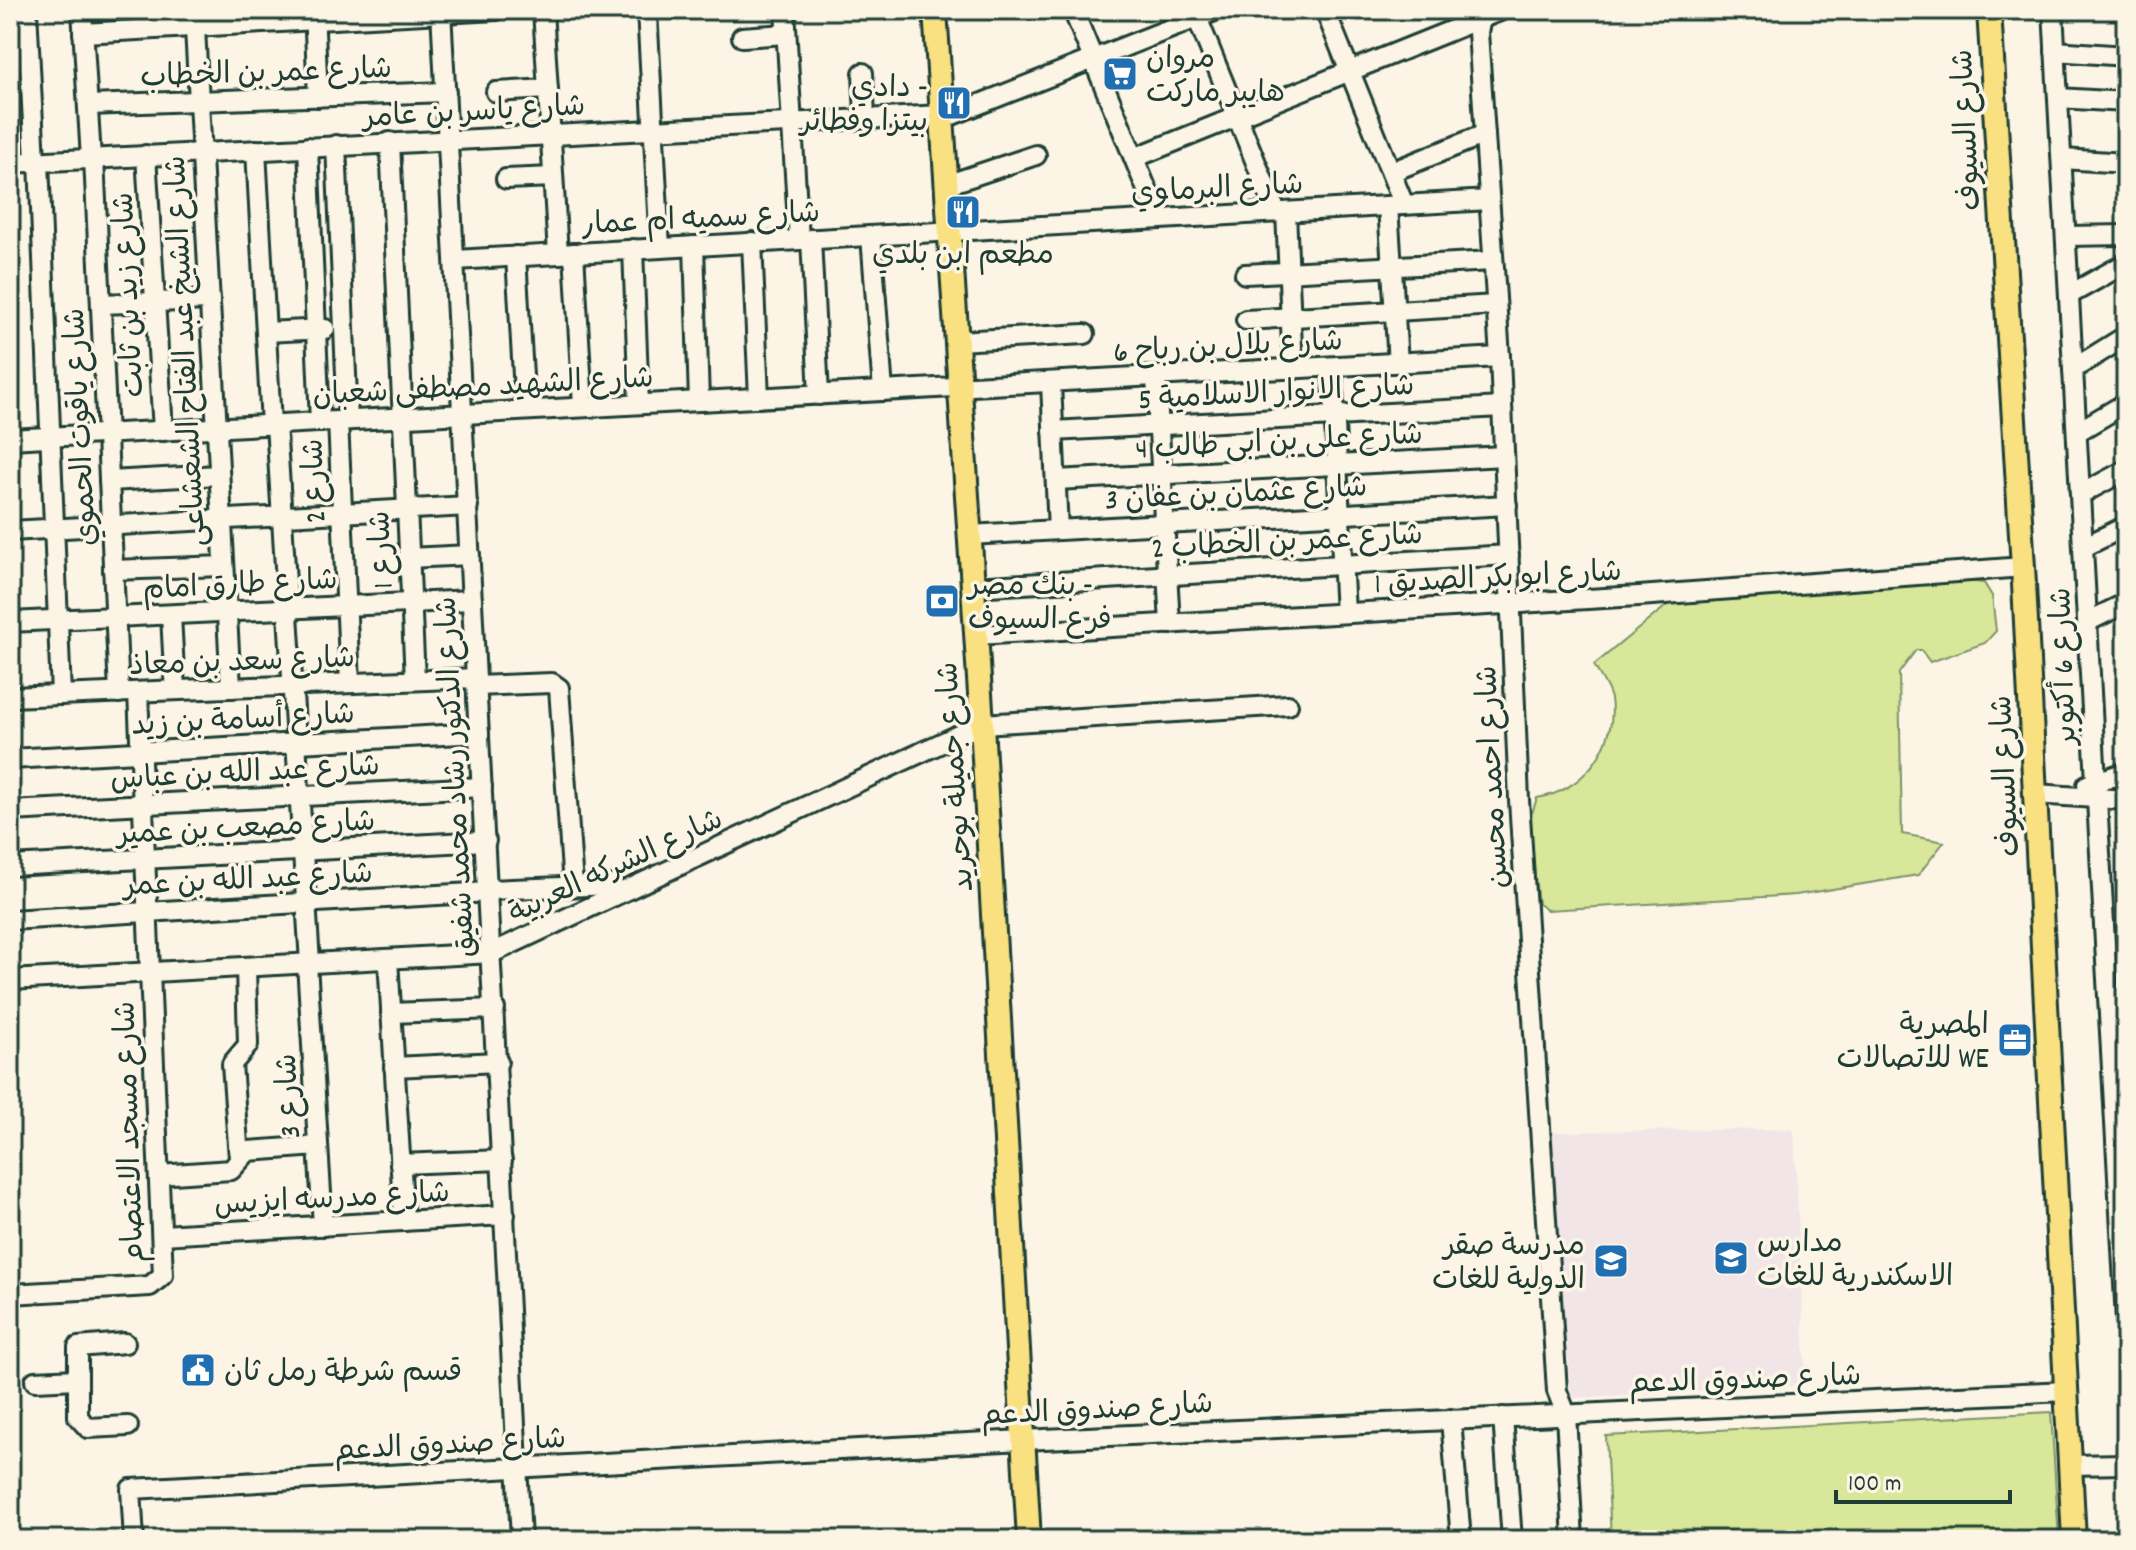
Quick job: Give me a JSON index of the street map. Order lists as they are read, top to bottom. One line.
{"streets":{"main road":["شارع السيوف","شارع جميلة بوحريد"],"street":["شارع عمر بن الخطاب","شارع ياسر بن عامر","شارع البرماوي","شارع سميه ام عمار","شارع زيد بن ثابت","شارع بلال بن رباح 6","شارع الشيخ عبد الفتاح الشعشاعى","شارع الشهيد مصطفى شعبان","شارع الانوار الاسلامية 5","شارع ياقوت الحموي","شارع على بن ابى طالب 4","شارع 2","شارع عثمان بن عفان 3","شارع عمر بن الخطاب 2","شارع 1","شارع ابو بكر الصديق 1","شارع طارق امام","شارع سعد بن معاذ","شارع 6 أكتوبر","شارع أسامة بن زيد","شارع عبد الله بن عباس","شارع الدكتور رشاد محمد شفيق","شارع احمد محسن","شارع مصعب بن عمير","شارع الشركه العربية","شارع عبد الله بن عمر","شارع 3","شارع مسجد الاعتصام","شارع مدرسه ايزيس","شارع صندوق الدعم"]},"crossings":[["شارع عمر بن الخطاب","شارع الشيخ عبد الفتاح الشعشاعى"],["شارع عمر بن الخطاب","شارع ياقوت الحموي"],["شارع عمر بن الخطاب","شارع الدكتور رشاد محمد شفيق"],["شارع ياسر بن عامر","شارع زيد بن ثابت"],["شارع ياسر بن عامر","شارع الشيخ عبد الفتاح الشعشاعى"],["شارع ياسر بن عامر","شارع ياقوت الحموي"],["شارع ياسر بن عامر","شارع الدكتور رشاد محمد شفيق"],["شارع ياسر بن عامر","شارع جميلة بوحريد"],["شارع السيوف","شارع ابو بكر الصديق 1"],["شارع السيوف","شارع صندوق الدعم"],["شارع البرماوي","شارع سميه ام عمار"],["شارع البرماوي","شارع جميلة بوحريد"],["شارع البرماوي","شارع احمد محسن"],["شارع سميه ام عمار","شارع الدكتور رشاد محمد شفيق"],["شارع سميه ام عمار","شارع جميلة بوحريد"],["شارع زيد بن ثابت","شارع الشهيد مصطفى شعبان"],["شارع بلال بن رباح 6","شارع الشهيد مصطفى شعبان"],["شارع بلال بن رباح 6","شارع جميلة بوحريد"],["شارع بلال بن رباح 6","شارع احمد محسن"],["شارع الشيخ عبد الفتاح الشعشاعى","شارع الشهيد مصطفى شعبان"],["شارع الشيخ عبد الفتاح الشعشاعى","شارع طارق امام"],["شارع الشيخ عبد الفتاح الشعشاعى","شارع سعد بن معاذ"],["شارع الشهيد مصطفى شعبان","شارع ياقوت الحموي"],["شارع الشهيد مصطفى شعبان","شارع 2"],["شارع الشهيد مصطفى شعبان","شارع 1"],["شارع الشهيد مصطفى شعبان","شارع الدكتور رشاد محمد شفيق"],["شارع الشهيد مصطفى شعبان","شارع جميلة بوحريد"],["شارع الانوار الاسلامية 5","شارع احمد محسن"],["شارع ياقوت الحموي","شارع طارق امام"],["شارع ياقوت الحموي","شارع سعد بن معاذ"],["شارع ياقوت الحموي","شارع أسامة بن زيد"],["شارع ياقوت الحموي","شارع عبد الله بن عباس"],["شارع ياقوت الحموي","شارع مسجد الاعتصام"],["شارع على بن ابى طالب 4","شارع احمد محسن"],["شارع 2","شارع طارق امام"],["شارع 2","شارع سعد بن معاذ"],["شارع عثمان بن عفان 3","شارع جميلة بوحريد"],["شارع عثمان بن عفان 3","شارع احمد محسن"],["شارع عمر بن الخطاب 2","شارع جميلة بوحريد"],["شارع عمر بن الخطاب 2","شارع احمد محسن"],["شارع 1","شارع طارق امام"],["شارع 1","شارع سعد بن معاذ"],["شارع ابو بكر الصديق 1","شارع جميلة بوحريد"],["شارع ابو بكر الصديق 1","شارع احمد محسن"],["شارع طارق امام","شارع الدكتور رشاد محمد شفيق"],["شارع سعد بن معاذ","شارع الدكتور رشاد محمد شفيق"],["شارع سعد بن معاذ","شارع عبد الله بن عمر"],["شارع سعد بن معاذ","شارع 3"],["شارع أسامة بن زيد","شارع الدكتور رشاد محمد شفيق"],["شارع أسامة بن زيد","شارع 3"],["شارع عبد الله بن عباس","شارع الدكتور رشاد محمد شفيق"],["شارع عبد الله بن عباس","شارع 3"],["شارع عبد الله بن عباس","شارع مسجد الاعتصام"],["شارع الدكتور رشاد محمد شفيق","شارع مصعب بن عمير"],["شارع الدكتور رشاد محمد شفيق","شارع الشركه العربية"],["شارع الدكتور رشاد محمد شفيق","شارع عبد الله بن عمر"],["شارع الدكتور رشاد محمد شفيق","شارع مدرسه ايزيس"],["شارع الدكتور رشاد محمد شفيق","شارع صندوق الدعم"],["شارع جميلة بوحريد","شارع الشركه العربية"],["شارع جميلة بوحريد","شارع صندوق الدعم"],["شارع احمد محسن","شارع صندوق الدعم"],["شارع مصعب بن عمير","شارع 3"],["شارع مصعب بن عمير","شارع مسجد الاعتصام"],["شارع الشركه العربية","شارع 3"],["شارع الشركه العربية","شارع مسجد الاعتصام"],["شارع عبد الله بن عمر","شارع 3"],["شارع عبد الله بن عمر","شارع مسجد الاعتصام"],["شارع 3","شارع مدرسه ايزيس"],["شارع مسجد الاعتصام","شارع مدرسه ايزيس"]],"places":{"supermarket":["مروان هايبر ماركت"],"restaurant":["دادي - بيتزا وفطائر","مطعم ابن بلدي"],"bank":["بنك مصر - فرع السيوف"],"office":["المصرية للاتصالات WE"],"school or university":["مدارس الاسكندرية للغات","مدرسة صقر الدولية للغات"],"public building":["قسم شرطة رمل ثان"]},"scale_bar":"100 m"}
